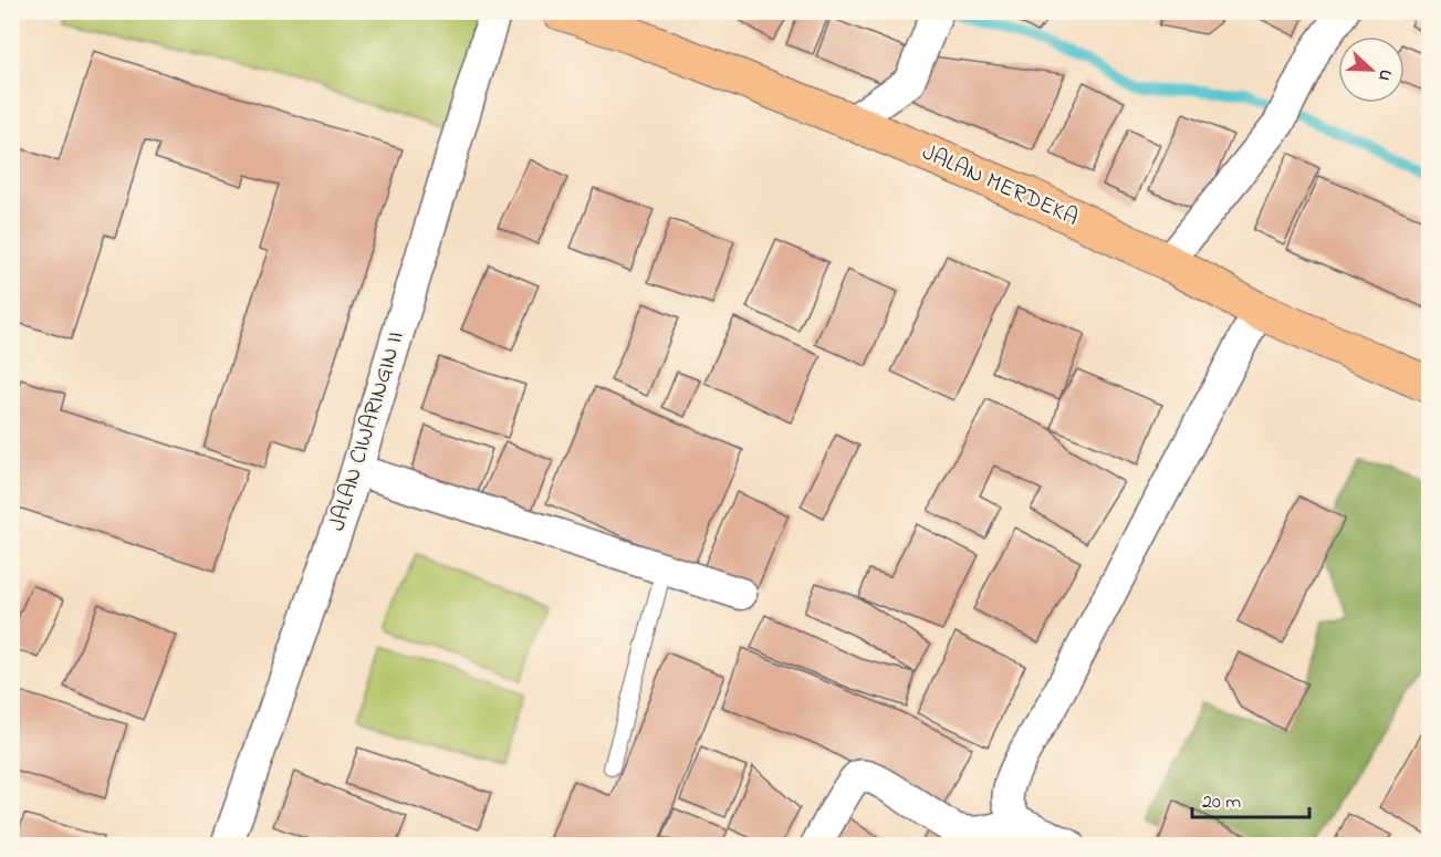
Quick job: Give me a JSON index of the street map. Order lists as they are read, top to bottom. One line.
{"streets":{"main road":["JALAN MERDEKA"],"street":["JALAN CIWARINGIN II"]},"scale_bar":"20 m","north":"right"}
